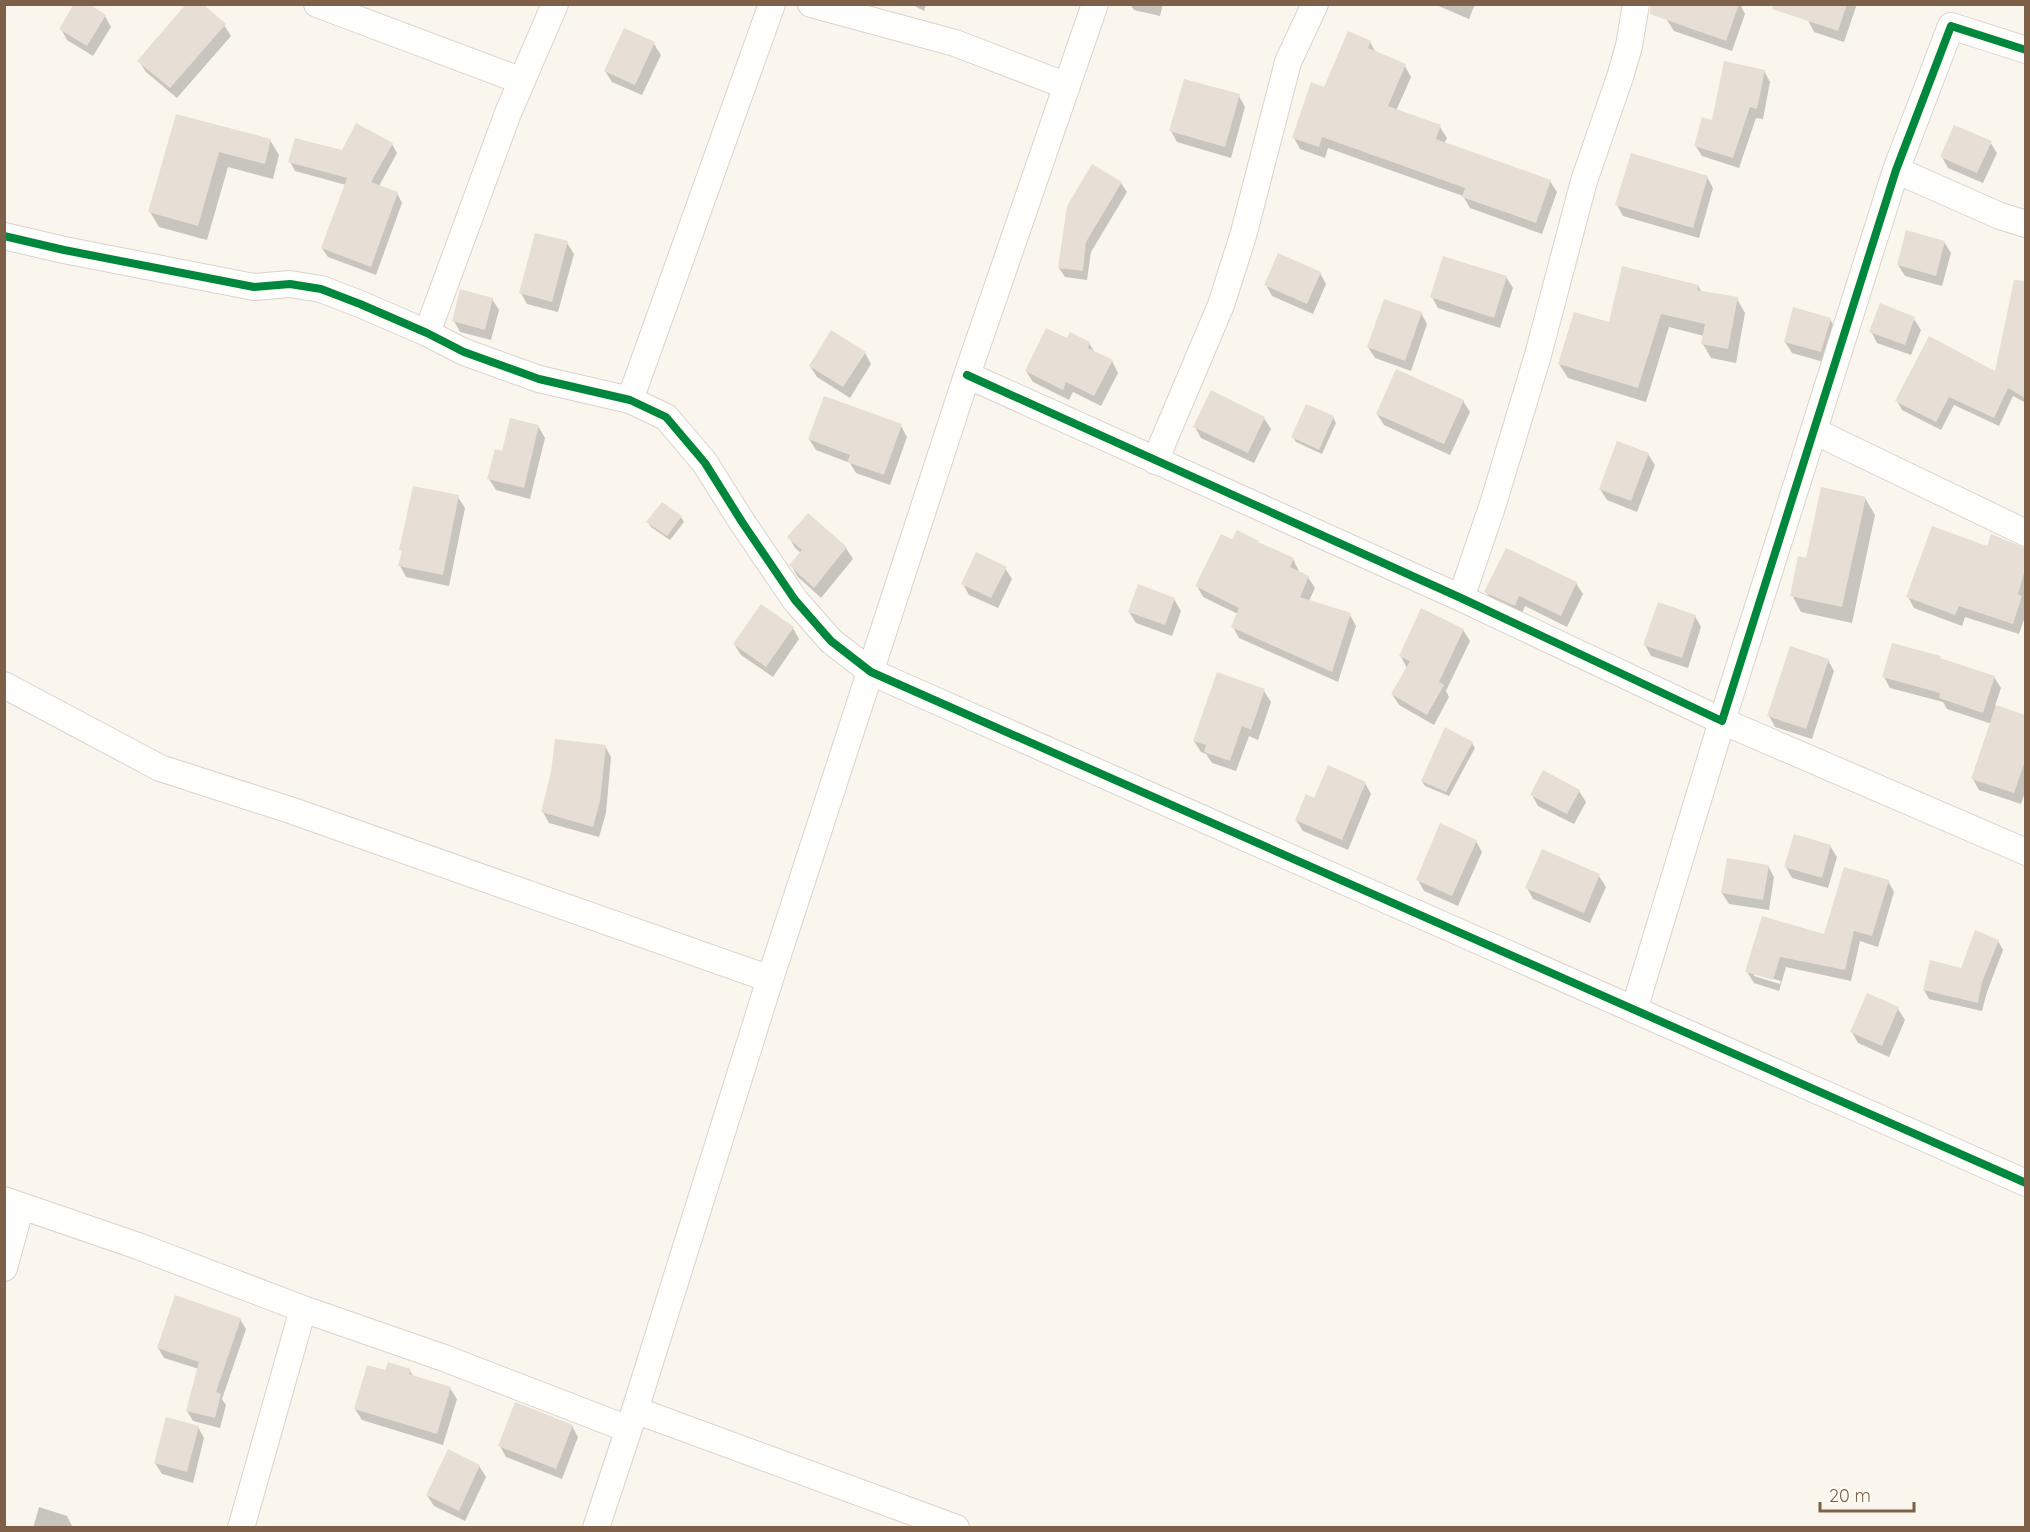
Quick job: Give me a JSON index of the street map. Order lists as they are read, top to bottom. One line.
{"scale_bar":"20 m"}
